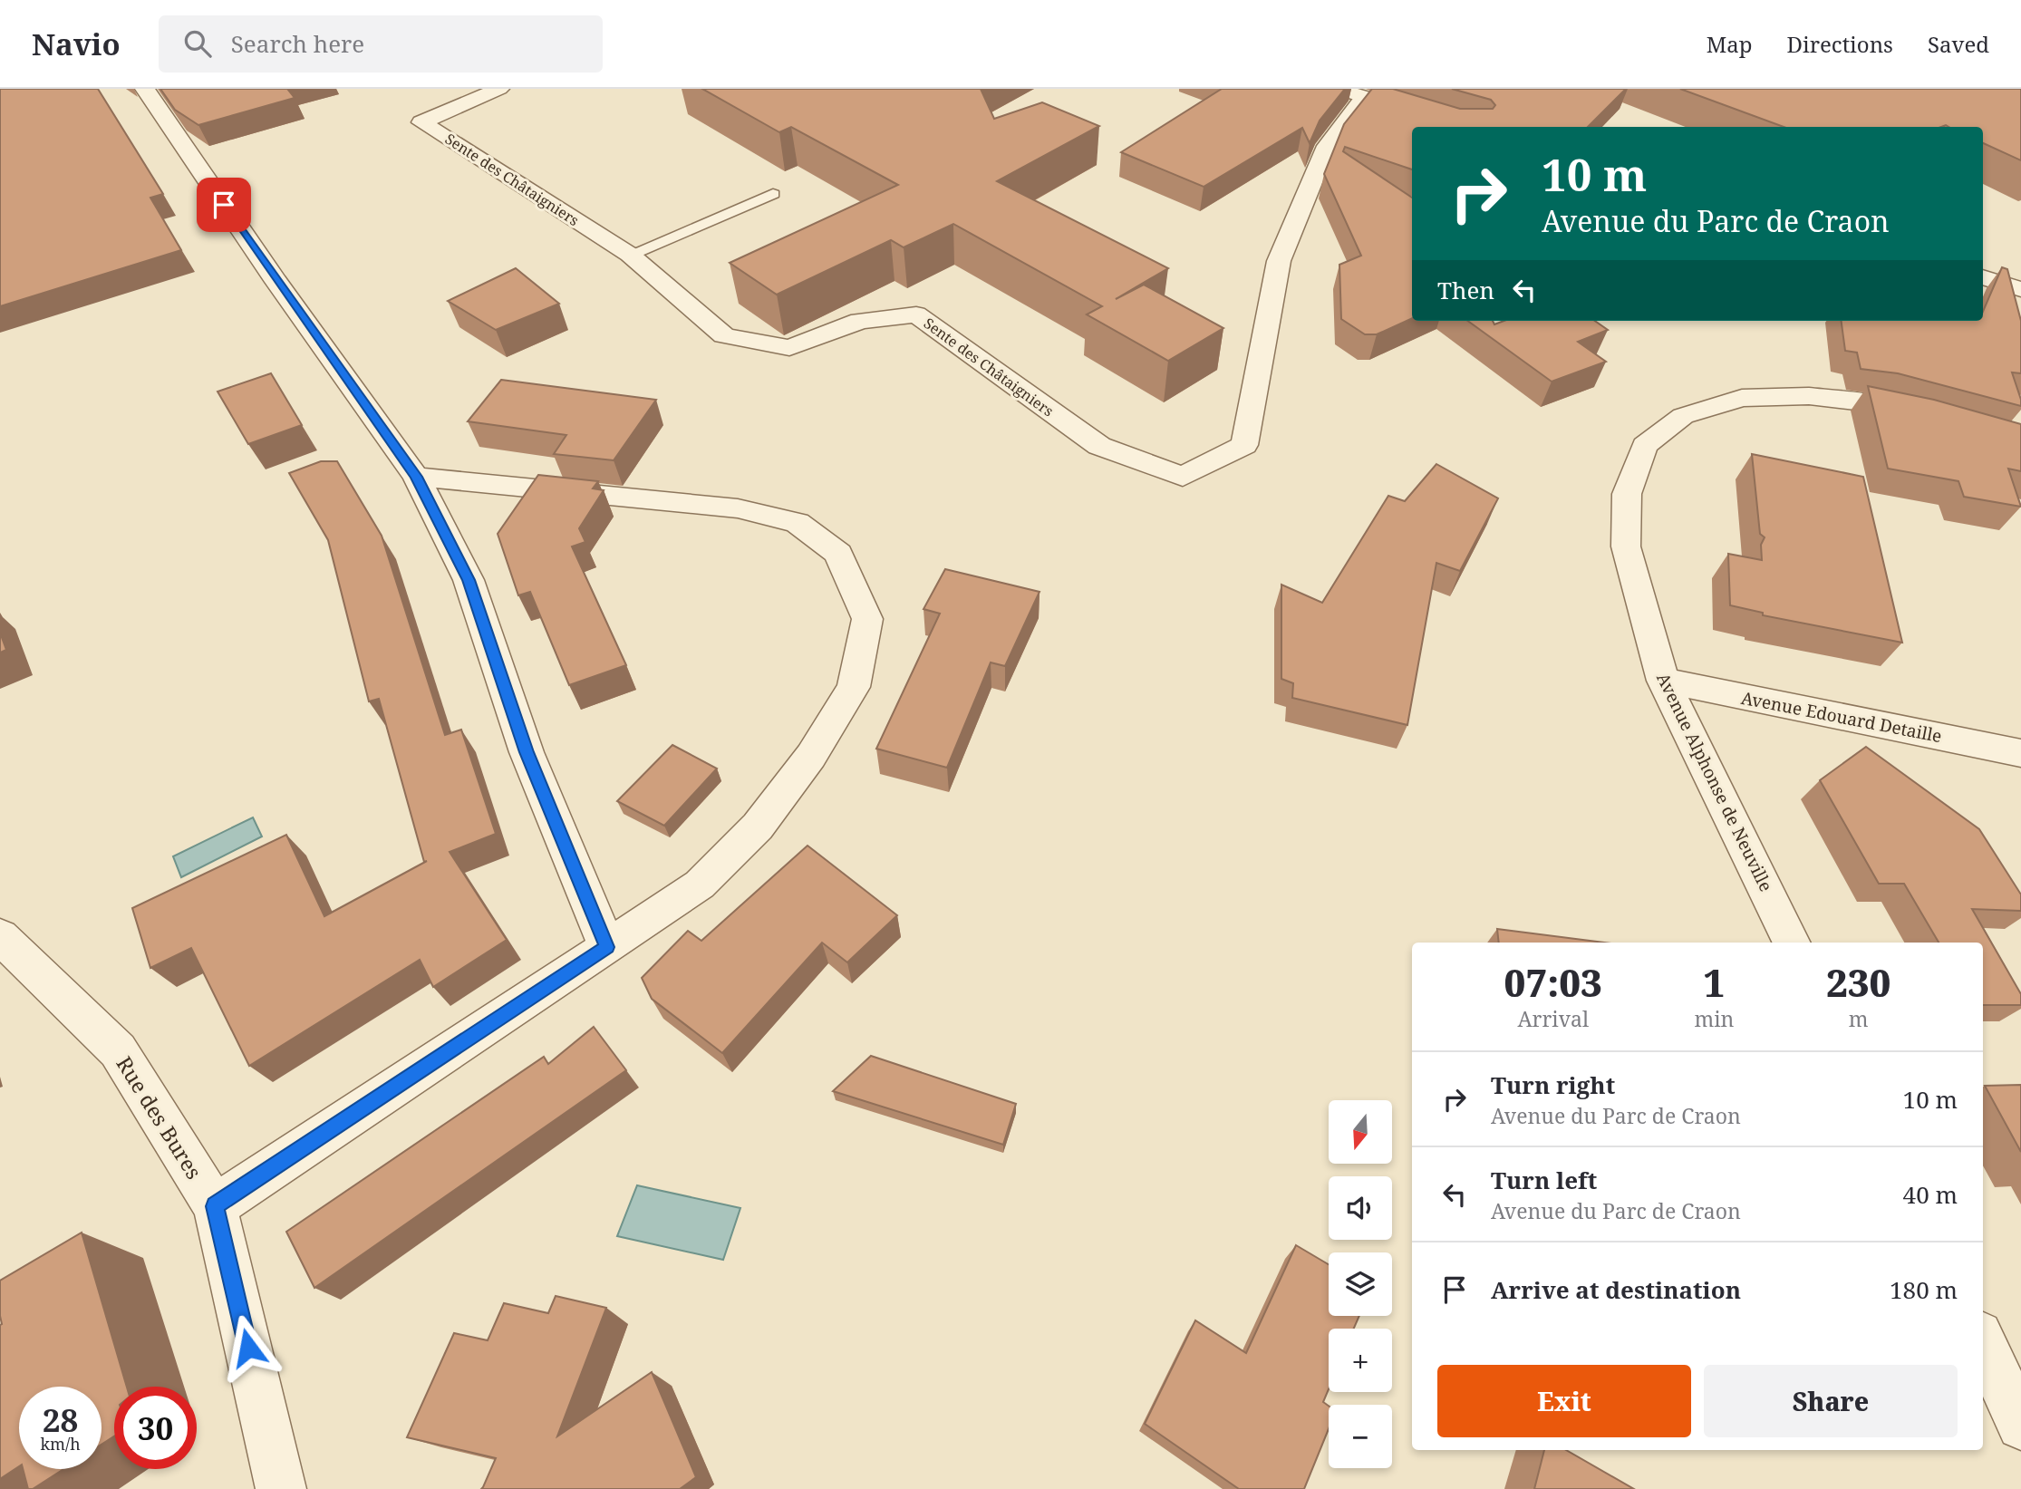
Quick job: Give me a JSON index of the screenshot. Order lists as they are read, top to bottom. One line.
{"streets":{"street":["Sente des Châtaigniers","Avenue Edouard Detaille","Avenue Alphonse de Neuville","Rue des Bures"]},"crossings":[["Avenue Edouard Detaille","Avenue Alphonse de Neuville"]],"north":"bottom","page":{"header":"Navio","search":"Search here","nav":["Map","Directions","Saved"],"turn":["10 m","Avenue du Parc de Craon"],"then":"Then","eta":["07:03","Arrival","1","min","230","m"],"list":[{"name":"Turn right","note":"Avenue du Parc de Craon","value":"10 m"},{"name":"Turn left","note":"Avenue du Parc de Craon","value":"40 m"},{"name":"Arrive at destination","value":"180 m"}],"map_buttons":["+","−"],"buttons":["Exit","Share"],"speed":"28 km/h","limit":"30"}}
